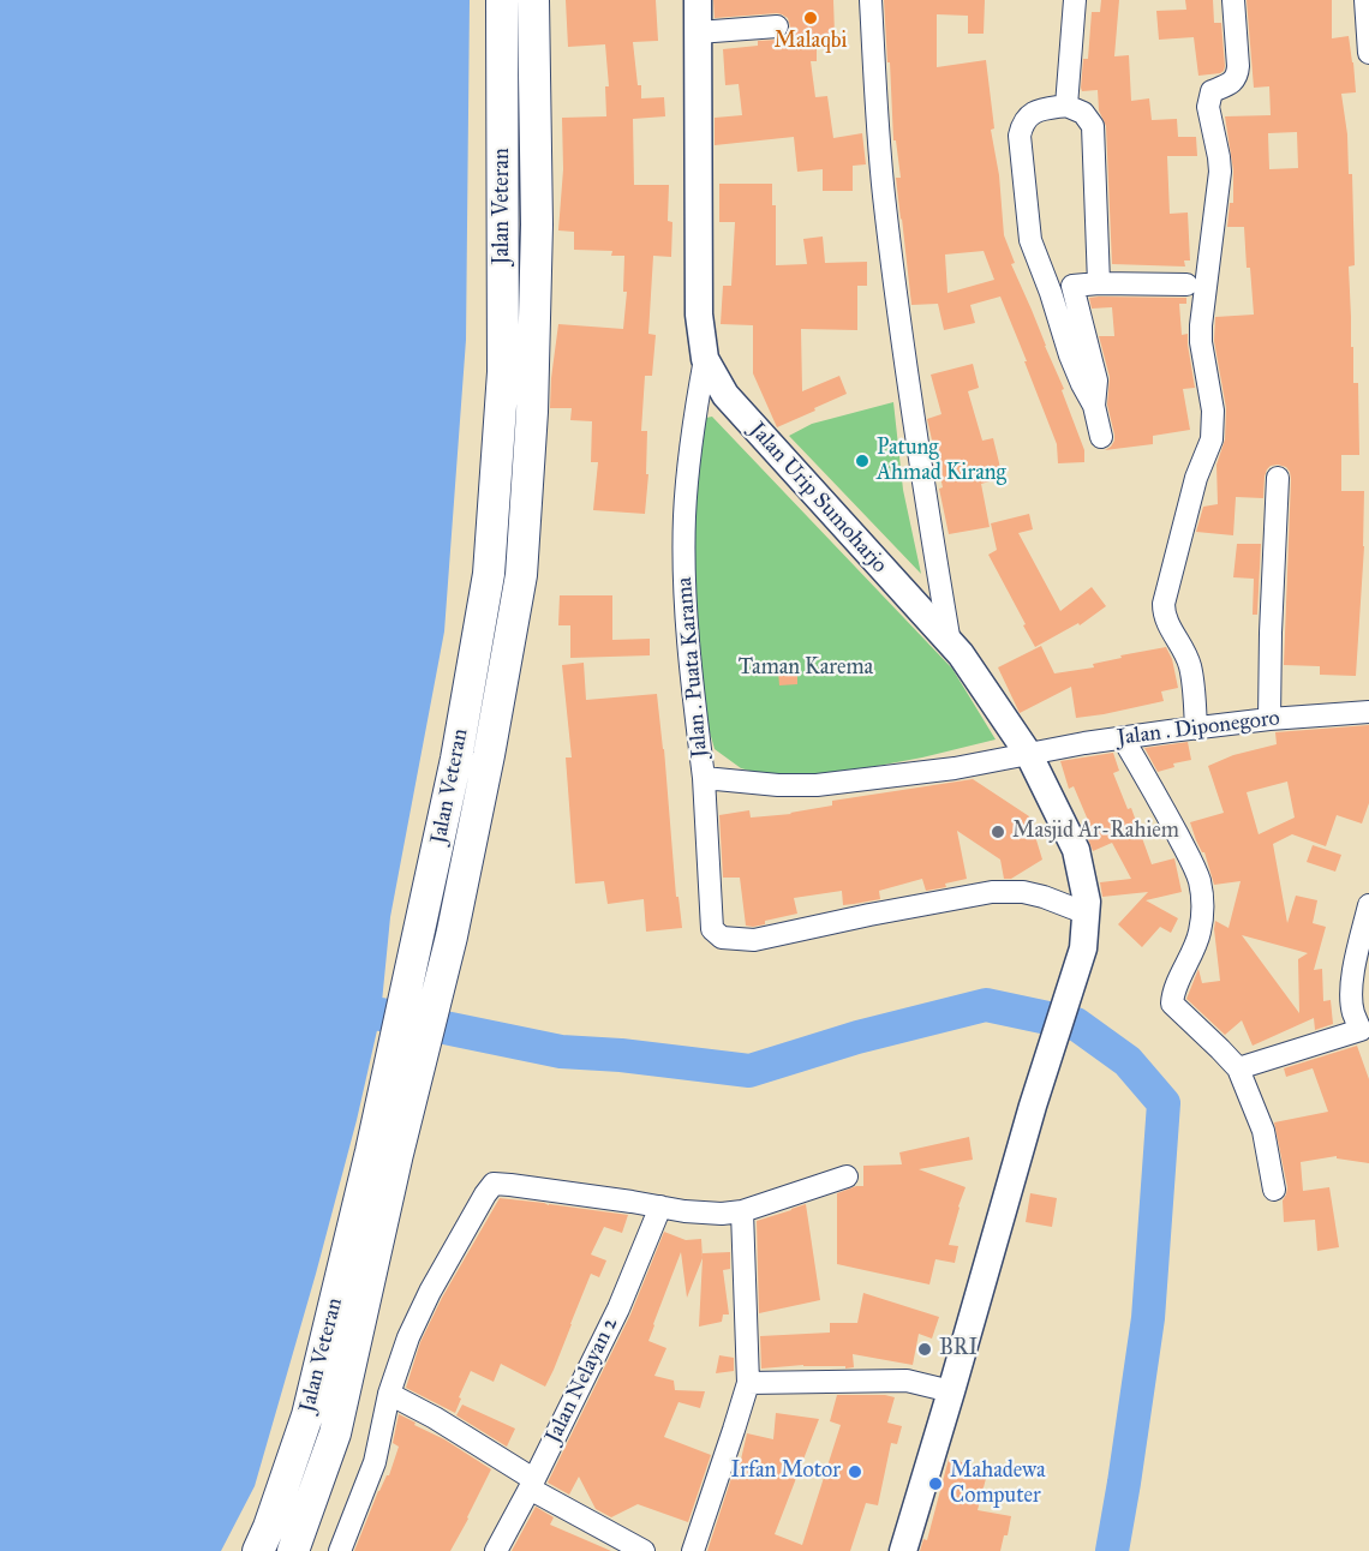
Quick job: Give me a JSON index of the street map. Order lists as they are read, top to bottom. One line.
{"streets":{"highway":["Jalan Veteran"],"main road":["Jalan Urip Sumoharjo"],"street":["Jalan . Puata Karama","Jalan . Diponegoro","Jalan Nelayan 2"]},"crossings":[["Jalan Urip Sumoharjo","Jalan . Puata Karama"],["Jalan Urip Sumoharjo","Jalan . Diponegoro"],["Jalan . Puata Karama","Jalan . Diponegoro"]],"parks":["Taman Karema"],"places":["Malaqbi","Patung Ahmad Kirang","Masjid Ar-Rahiem","BRI","Irfan Motor","Mahadewa Computer"]}
